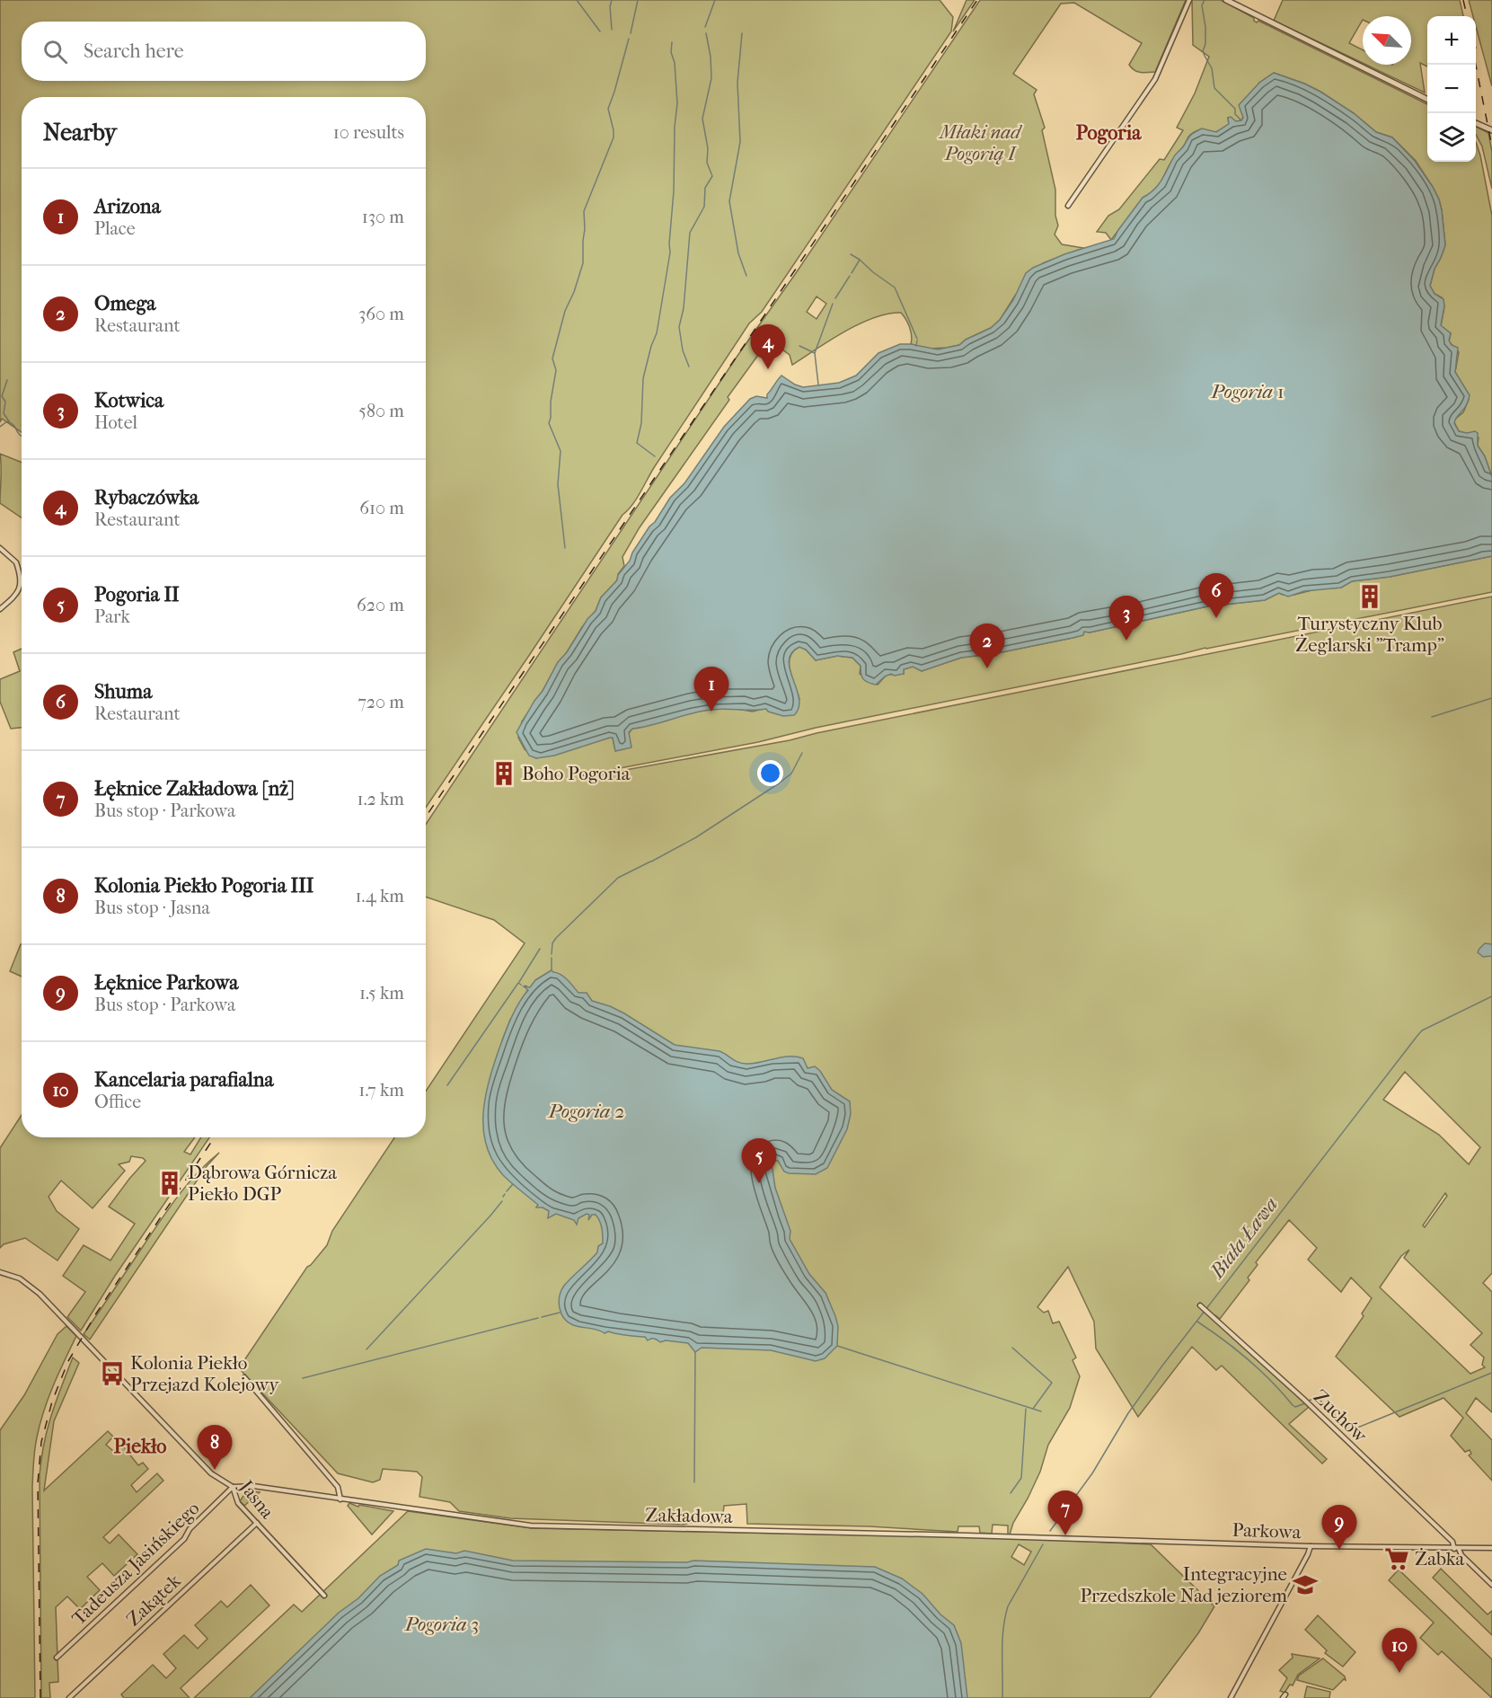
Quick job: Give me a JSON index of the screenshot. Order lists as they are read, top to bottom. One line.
{"streets":{"street":["Zuchów","Jasna","Zakładowa","Parkowa","Tadeusza Jasińskiego","Zakątek"]},"crossings":[["Zuchów","Parkowa"],["Jasna","Zakładowa"],["Jasna","Tadeusza Jasińskiego"],["Jasna","Zakątek"],["Zakładowa","Parkowa"],["Zakładowa","Tadeusza Jasińskiego"]],"districts":["Pogoria","Piekło"],"water":["Pogoria 1","Pogoria 2","Biała Ława","Pogoria 3"],"parks":["Młaki nad Pogorią I"],"places":{"building":["Turystyczny Klub Żeglarski \"Tramp\"","Boho Pogoria","Dąbrowa Górnicza Piekło DGP"],"bus stop":["Kolonia Piekło Przejazd Kolejowy"],"supermarket":["Żabka"],"school or university":["Integracyjne Przedszkole Nad jeziorem"]},"north":"top left","page":{"map_buttons":["+","−"],"search":"Search here","heading":["Nearby","10 results"],"list":[{"mark":"1","name":"Arizona","note":"Place","value":"130 m"},{"mark":"2","name":"Omega","note":"Restaurant","value":"360 m"},{"mark":"3","name":"Kotwica","note":"Hotel","value":"580 m"},{"mark":"4","name":"Rybaczówka","note":"Restaurant","value":"610 m"},{"mark":"5","name":"Pogoria II","note":"Park","value":"620 m"},{"mark":"6","name":"Shuma","note":"Restaurant","value":"720 m"},{"mark":"7","name":"Łęknice Zakładowa [nż]","note":"Bus stop · Parkowa","value":"1.2 km"},{"mark":"8","name":"Kolonia Piekło Pogoria III","note":"Bus stop · Jasna","value":"1.4 km"},{"mark":"9","name":"Łęknice Parkowa","note":"Bus stop · Parkowa","value":"1.5 km"},{"mark":"10","name":"Kancelaria parafialna","note":"Office","value":"1.7 km"}],"pins":["4","6","3","2","1","5","8","7","9","10"]}}
